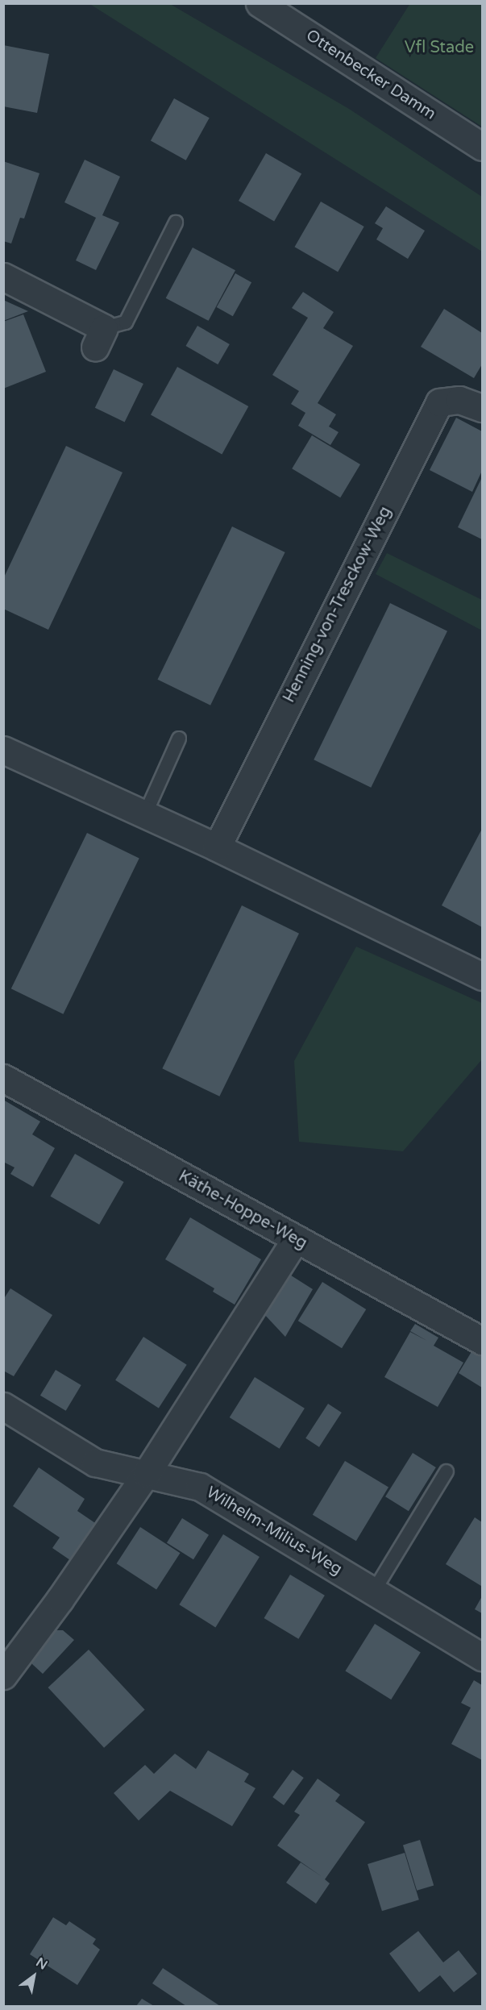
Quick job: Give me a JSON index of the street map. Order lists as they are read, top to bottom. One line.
{"streets":{"street":["Ottenbecker Damm","Henning-von-Tresckow-Weg","Käthe-Hoppe-Weg","Wilhelm-Milius-Weg"]},"parks":["Vfl Stade"],"north":"top right"}
